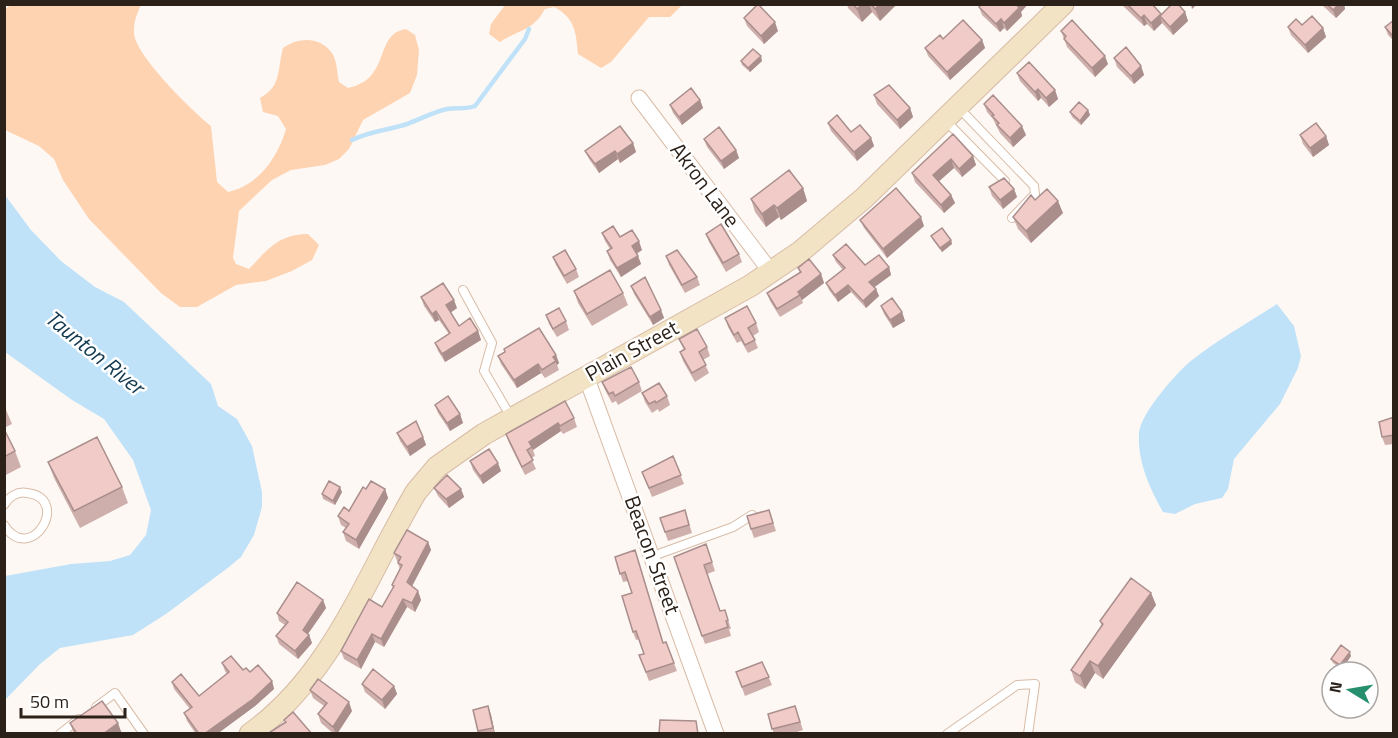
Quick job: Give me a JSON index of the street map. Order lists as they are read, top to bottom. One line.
{"streets":{"main road":["Plain Street"],"street":["Akron Lane","Beacon Street"]},"crossings":[["Akron Lane","Plain Street"],["Plain Street","Beacon Street"]],"water":["Taunton River"],"scale_bar":"50 m","north":"left"}
